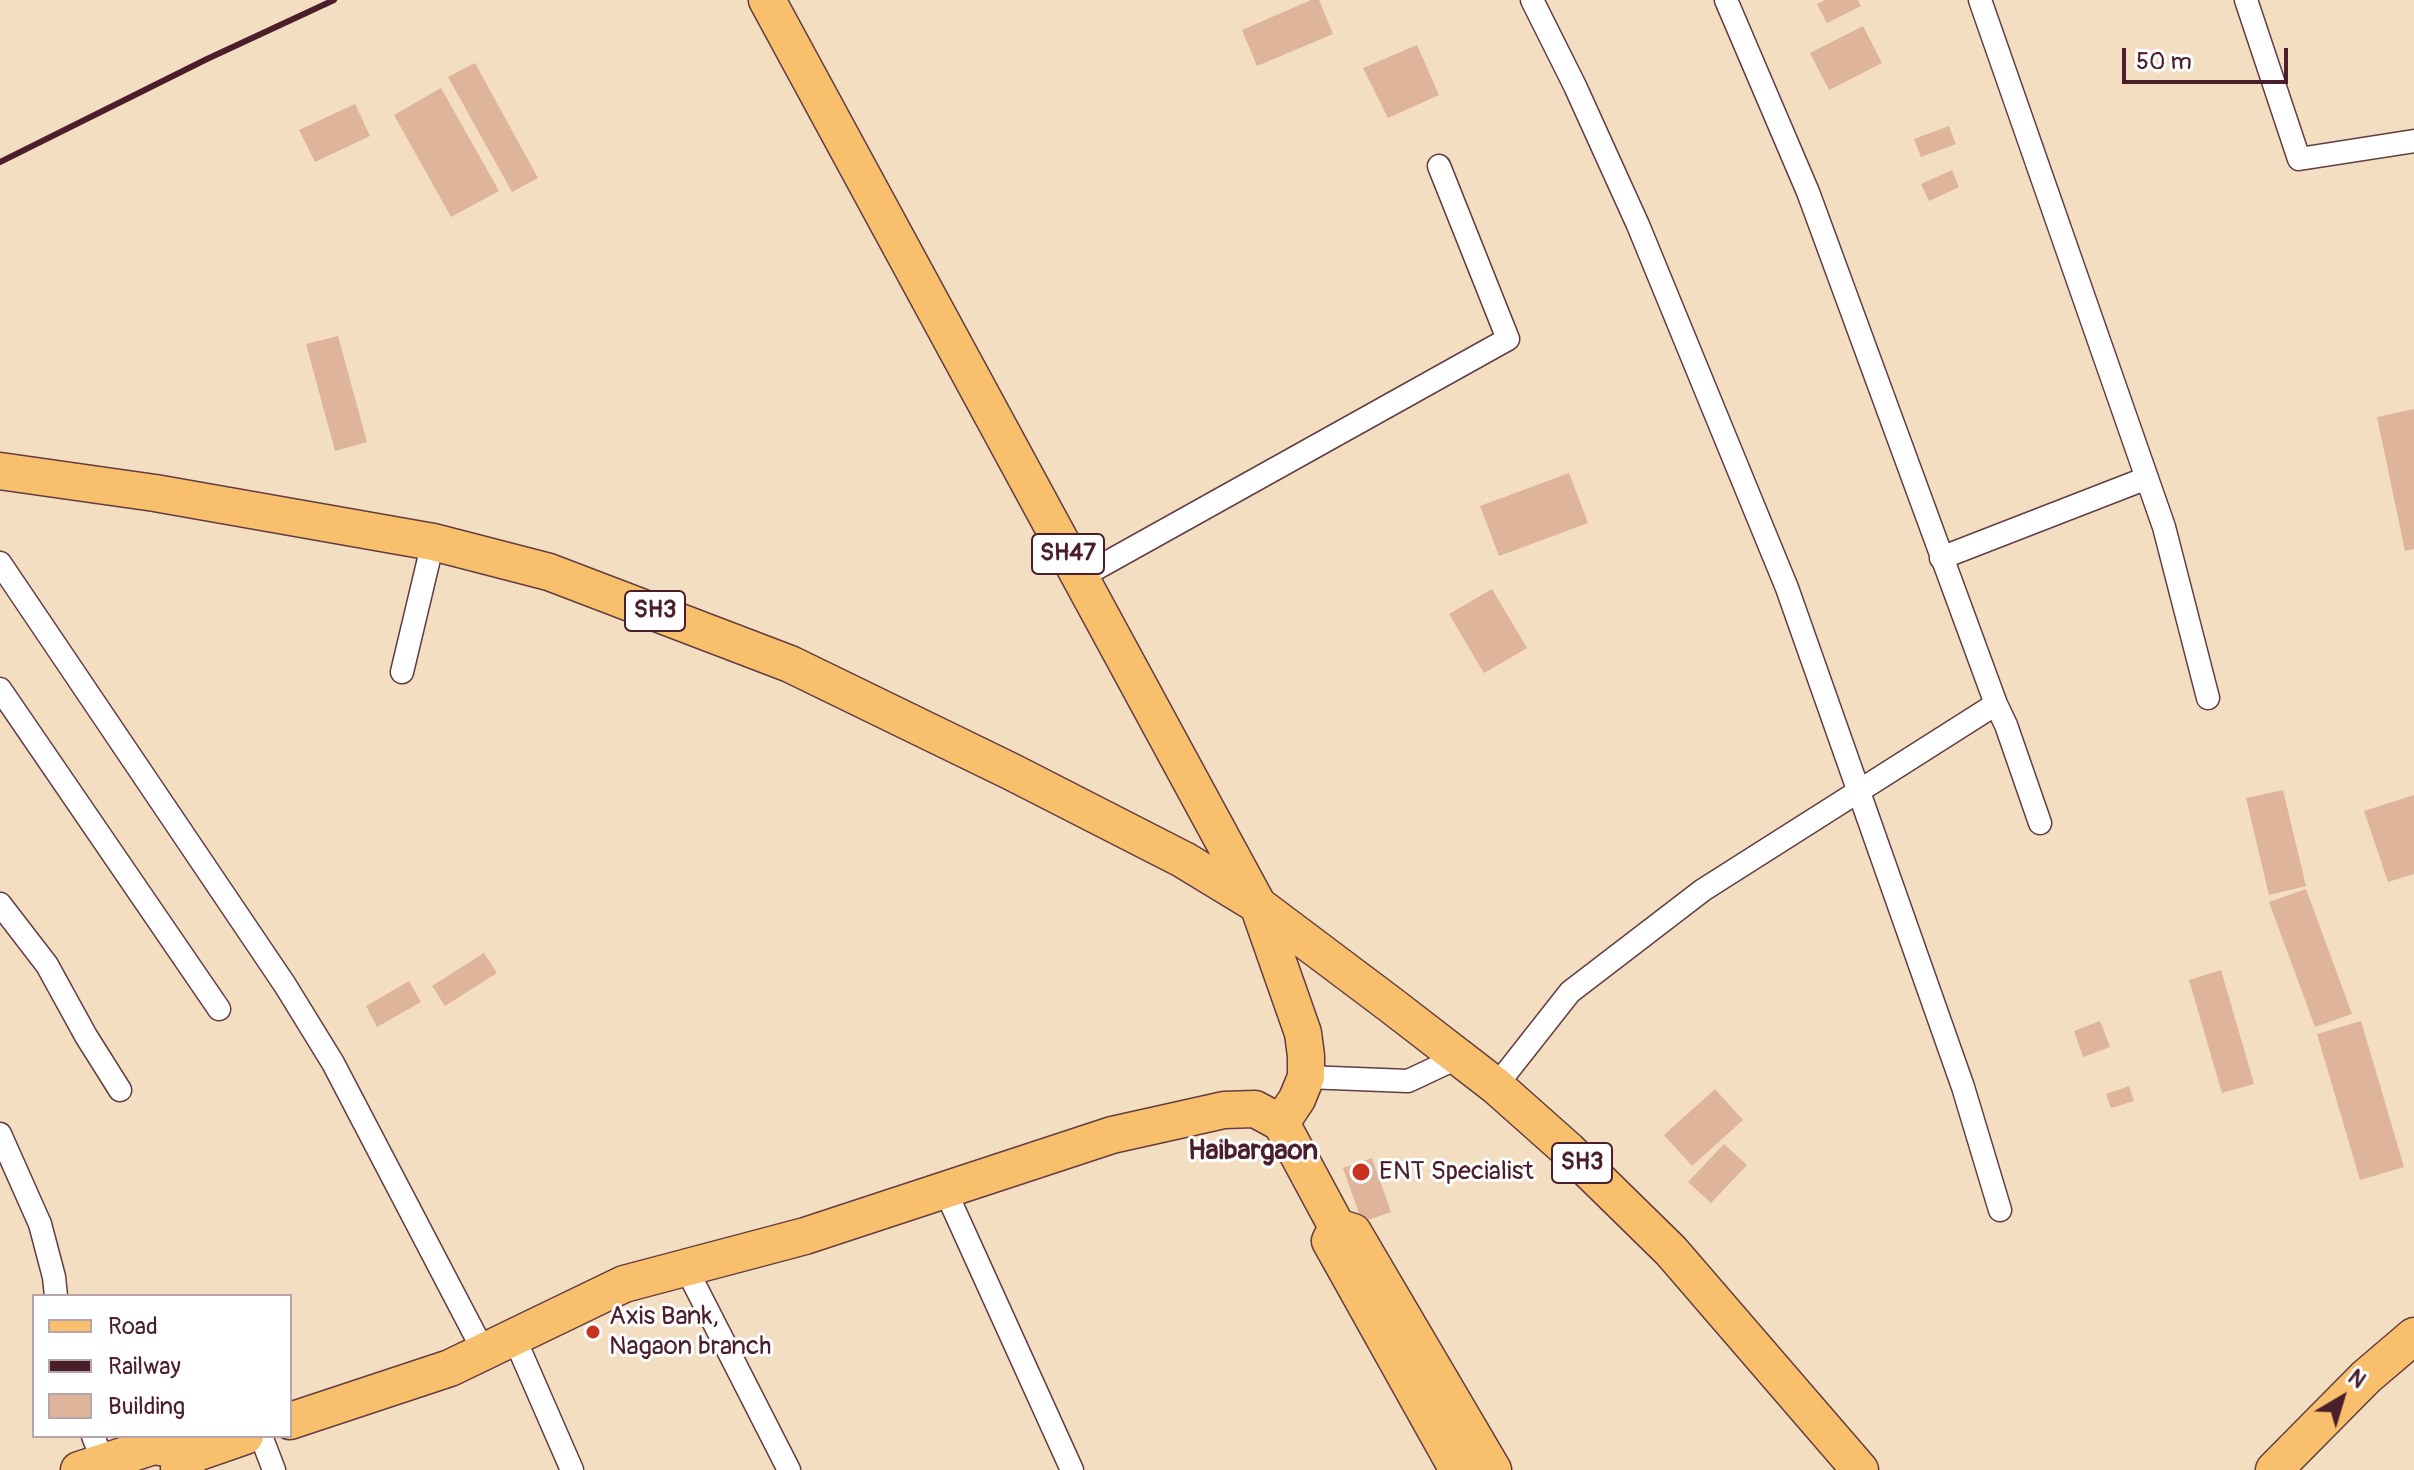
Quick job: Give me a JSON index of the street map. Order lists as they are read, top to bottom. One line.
{"streets":{"main road":["SH47","SH3"]},"crossings":[["SH47","SH3"]],"districts":["Haibargaon"],"places":["ENT Specialist","Axis Bank, Nagaon branch"],"legend":["Road","Railway","Building"],"scale_bar":"50 m","north":"top right"}
